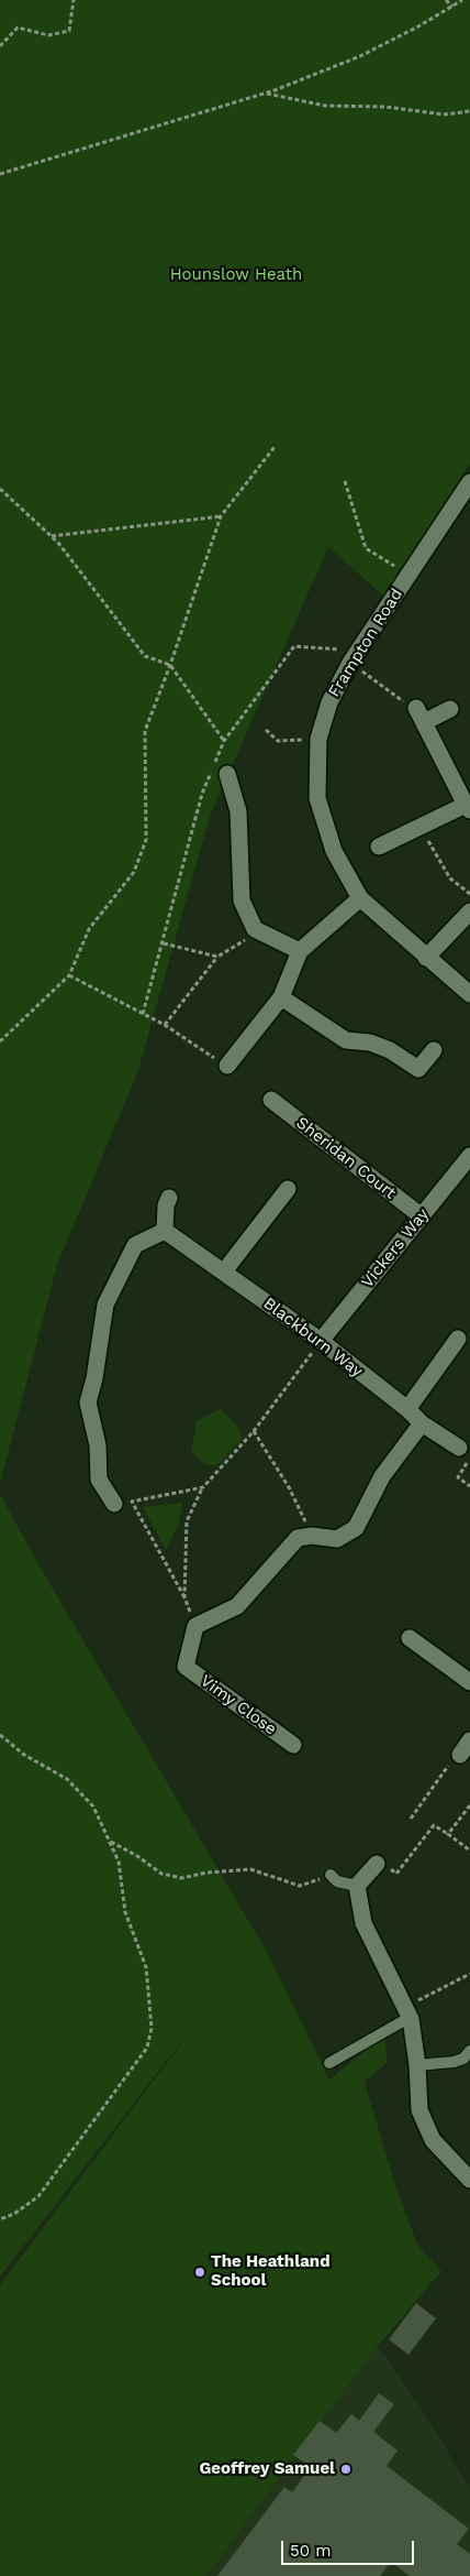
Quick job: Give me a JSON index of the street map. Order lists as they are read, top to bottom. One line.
{"streets":{"street":["Frampton Road","Sheridan Court","Vickers Way","Blackburn Way","Vimy Close"]},"crossings":[["Sheridan Court","Vickers Way"],["Vickers Way","Blackburn Way"]],"parks":["Hounslow Heath"],"places":["The Heathland School","Geoffrey Samuel"],"scale_bar":"50 m"}
